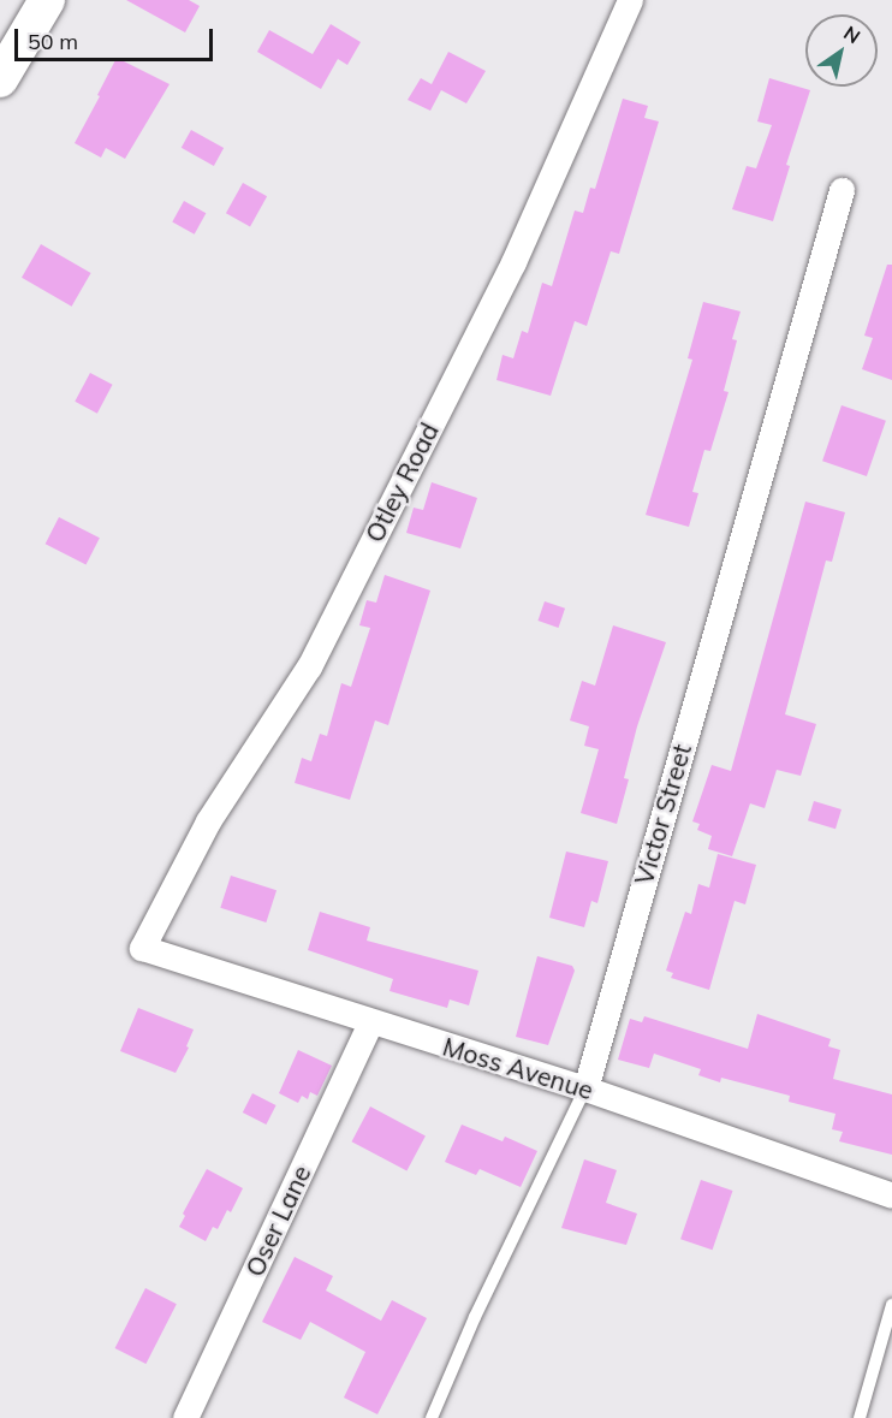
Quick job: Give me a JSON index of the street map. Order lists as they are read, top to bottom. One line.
{"streets":{"street":["Otley Road","Victor Street","Moss Avenue","Oser Lane"]},"crossings":[["Otley Road","Moss Avenue"],["Victor Street","Moss Avenue"],["Moss Avenue","Oser Lane"]],"scale_bar":"50 m","north":"top right"}
